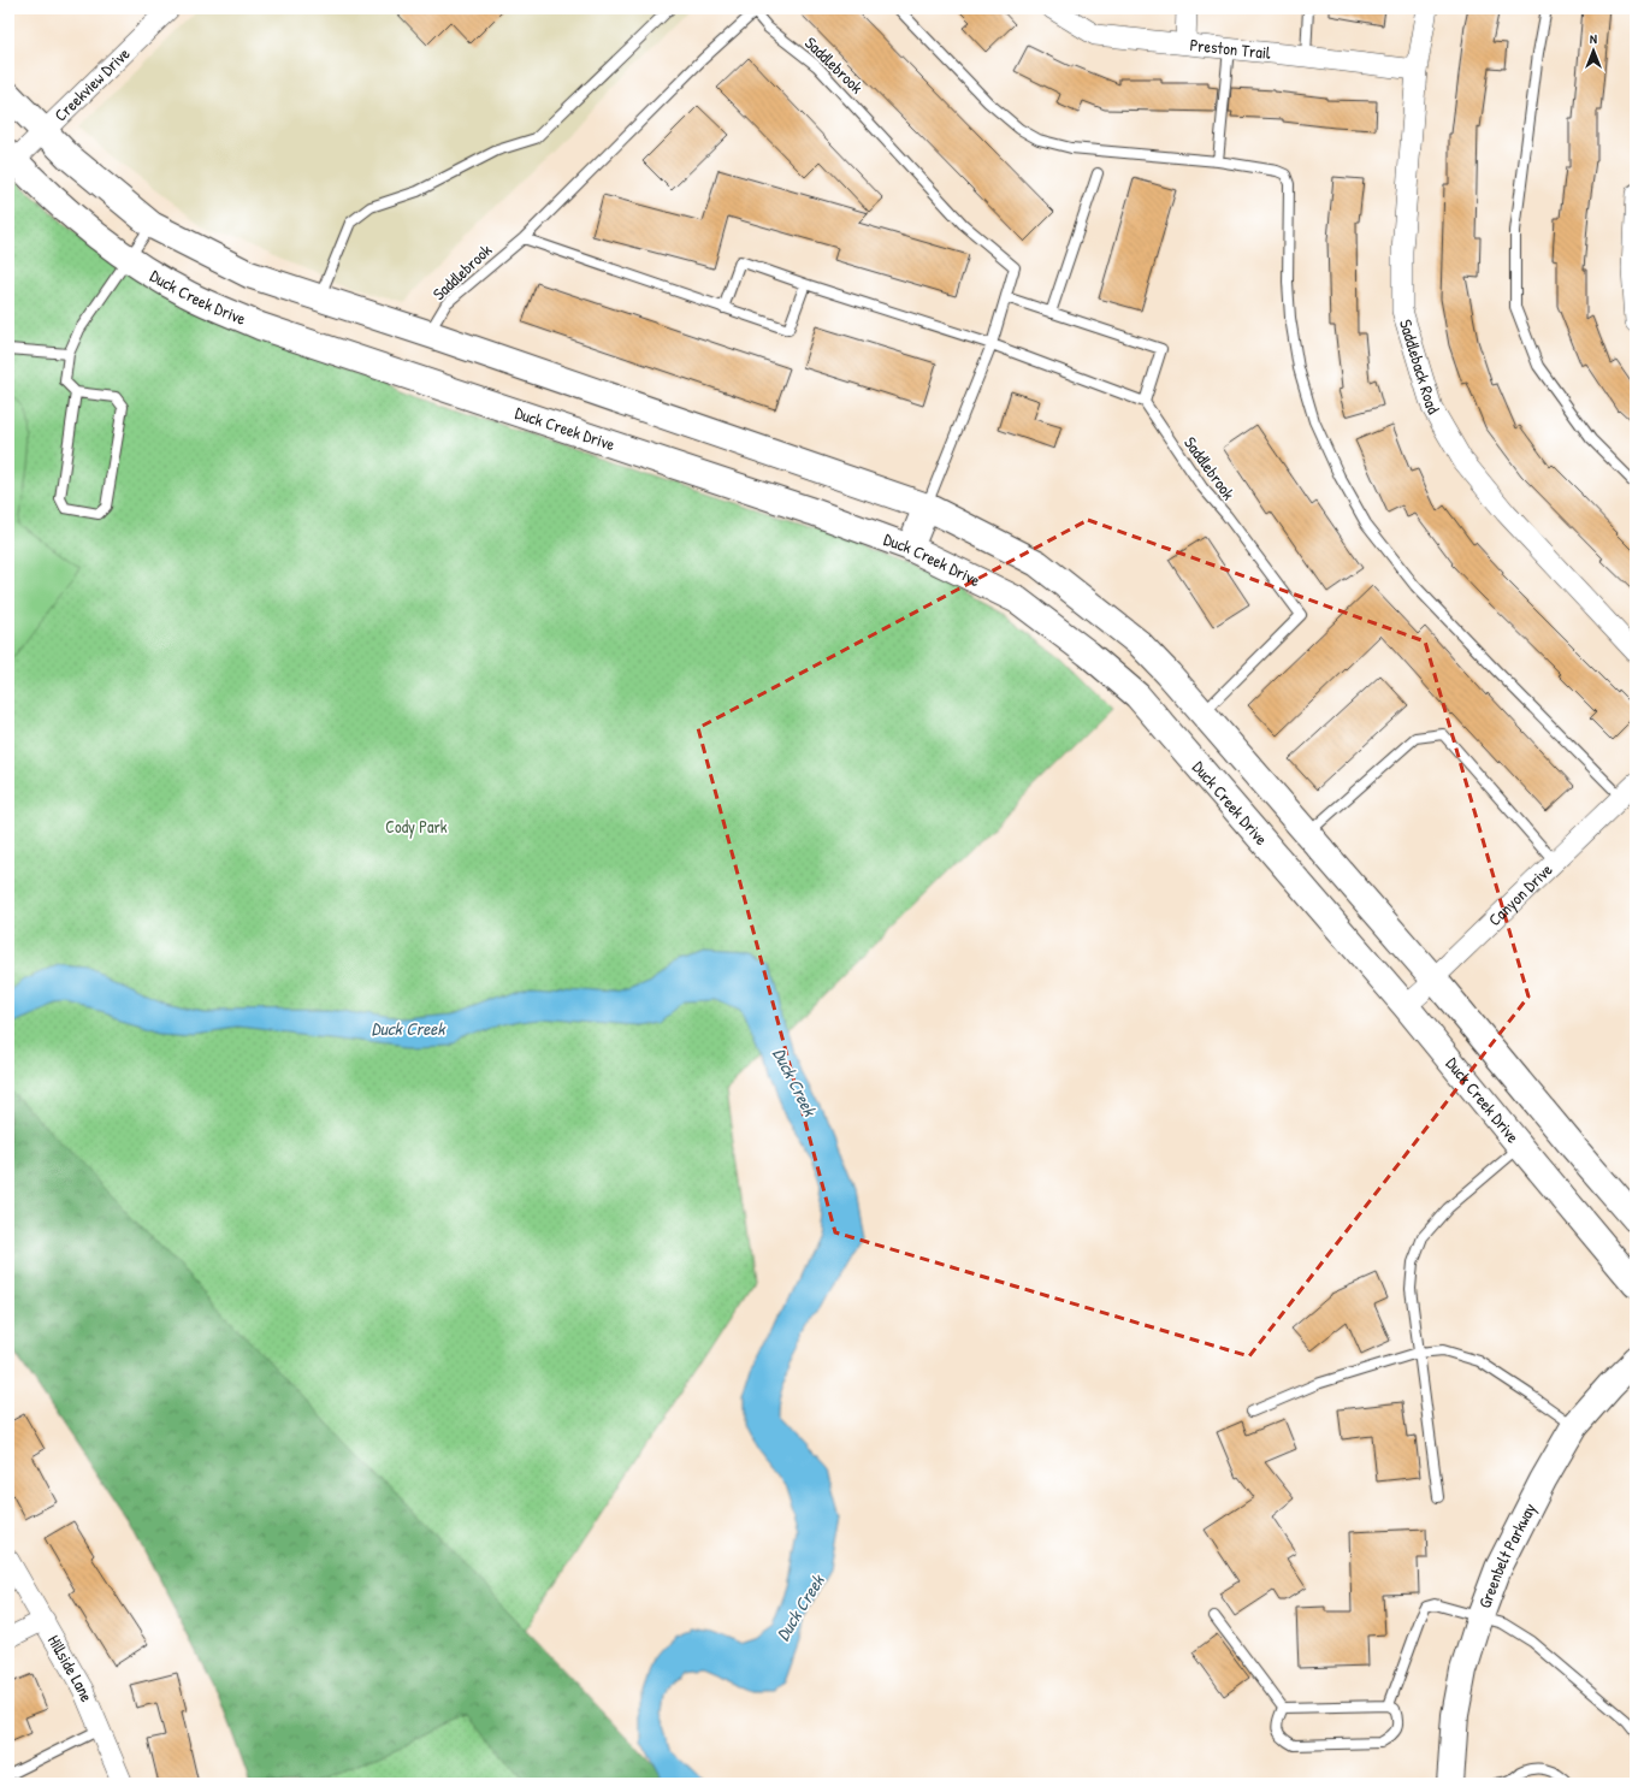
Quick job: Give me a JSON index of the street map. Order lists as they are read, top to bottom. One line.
{"streets":{"main road":["Duck Creek Drive","Greenbelt Parkway"],"street":["Preston Trail","Creekview Drive","Saddleback Road","Canyon Drive","Hillside Lane"],"lane":["Saddlebrook"]},"crossings":[["Preston Trail","Saddleback Road"],["Creekview Drive","Duck Creek Drive"],["Duck Creek Drive","Canyon Drive"]],"water":["Duck Creek"],"parks":["Cody Park"],"north":"top"}
